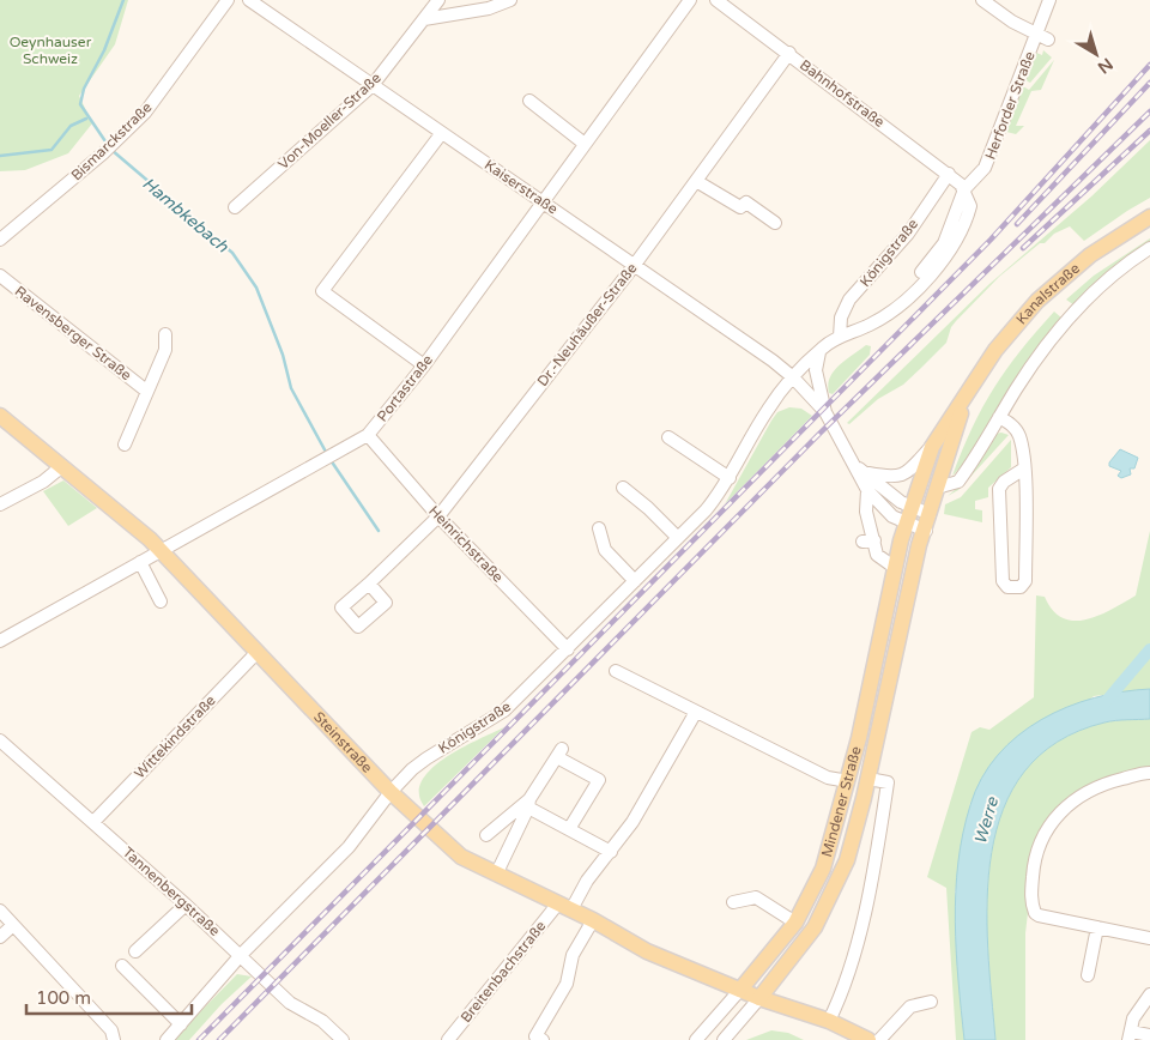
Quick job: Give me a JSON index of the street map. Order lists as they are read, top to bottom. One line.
{"streets":{"main road":["Kanalstraße","Steinstraße","Mindener Straße"],"street":["Bahnhofstraße","Herforder Straße","Von-Moeller-Straße","Bismarckstraße","Kaiserstraße","Königstraße","Dr.-Neuhäußer-Straße","Ravensberger Straße","Portastraße","Heinrichstraße","Wittekindstraße","Tannenbergstraße","Breitenbachstraße"]},"crossings":[["Bahnhofstraße","Herforder Straße"],["Bahnhofstraße","Königstraße"],["Bahnhofstraße","Dr.-Neuhäußer-Straße"],["Von-Moeller-Straße","Kaiserstraße"],["Kaiserstraße","Königstraße"],["Kaiserstraße","Dr.-Neuhäußer-Straße"],["Kaiserstraße","Portastraße"],["Königstraße","Heinrichstraße"],["Königstraße","Steinstraße"],["Königstraße","Tannenbergstraße"],["Kanalstraße","Mindener Straße"],["Dr.-Neuhäußer-Straße","Heinrichstraße"],["Portastraße","Heinrichstraße"],["Portastraße","Steinstraße"],["Wittekindstraße","Steinstraße"],["Wittekindstraße","Tannenbergstraße"],["Steinstraße","Mindener Straße"],["Steinstraße","Breitenbachstraße"]],"water":["Hambkebach","Werre"],"parks":["Oeynhauser Schweiz"],"scale_bar":"100 m","north":"bottom right"}
